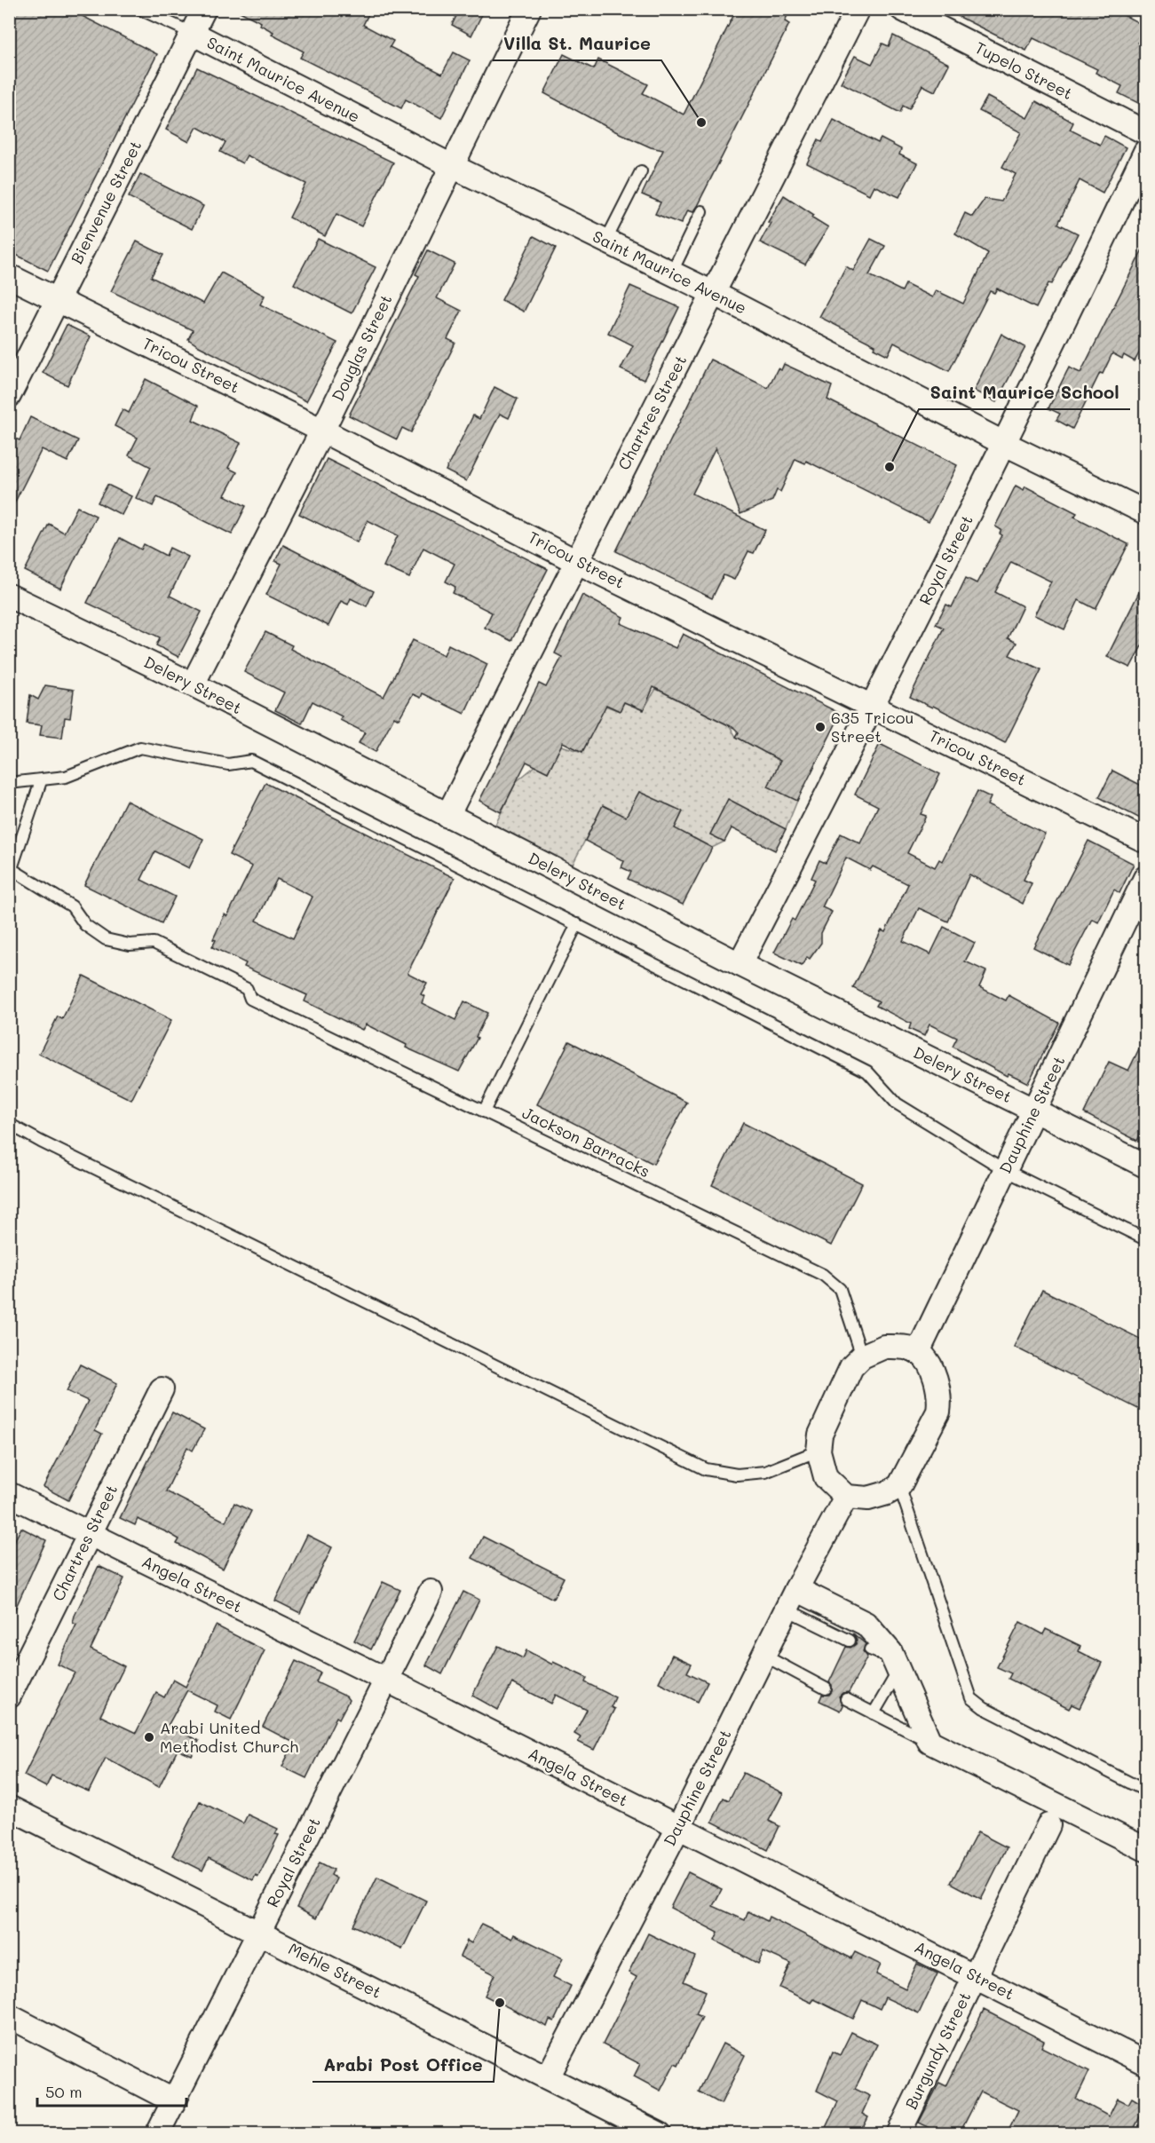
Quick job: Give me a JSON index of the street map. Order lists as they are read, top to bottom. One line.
{"streets":{"street":["Tupelo Street","Saint Maurice Avenue","Bienvenue Street","Douglas Street","Tricou Street","Chartres Street","Royal Street","Delery Street","Dauphine Street","Angela Street","Mehle Street","Burgundy Street"],"lane":["Jackson Barracks"]},"crossings":[["Saint Maurice Avenue","Bienvenue Street"],["Saint Maurice Avenue","Douglas Street"],["Saint Maurice Avenue","Chartres Street"],["Saint Maurice Avenue","Royal Street"],["Bienvenue Street","Tricou Street"],["Douglas Street","Tricou Street"],["Douglas Street","Delery Street"],["Tricou Street","Chartres Street"],["Tricou Street","Royal Street"],["Chartres Street","Delery Street"],["Chartres Street","Angela Street"],["Royal Street","Delery Street"],["Royal Street","Angela Street"],["Royal Street","Mehle Street"],["Delery Street","Dauphine Street"],["Dauphine Street","Jackson Barracks"],["Dauphine Street","Angela Street"],["Dauphine Street","Mehle Street"],["Angela Street","Burgundy Street"]],"places":["Villa St. Maurice","Saint Maurice School","635 Tricou Street","Arabi United Methodist Church","Arabi Post Office"],"scale_bar":"50 m"}
